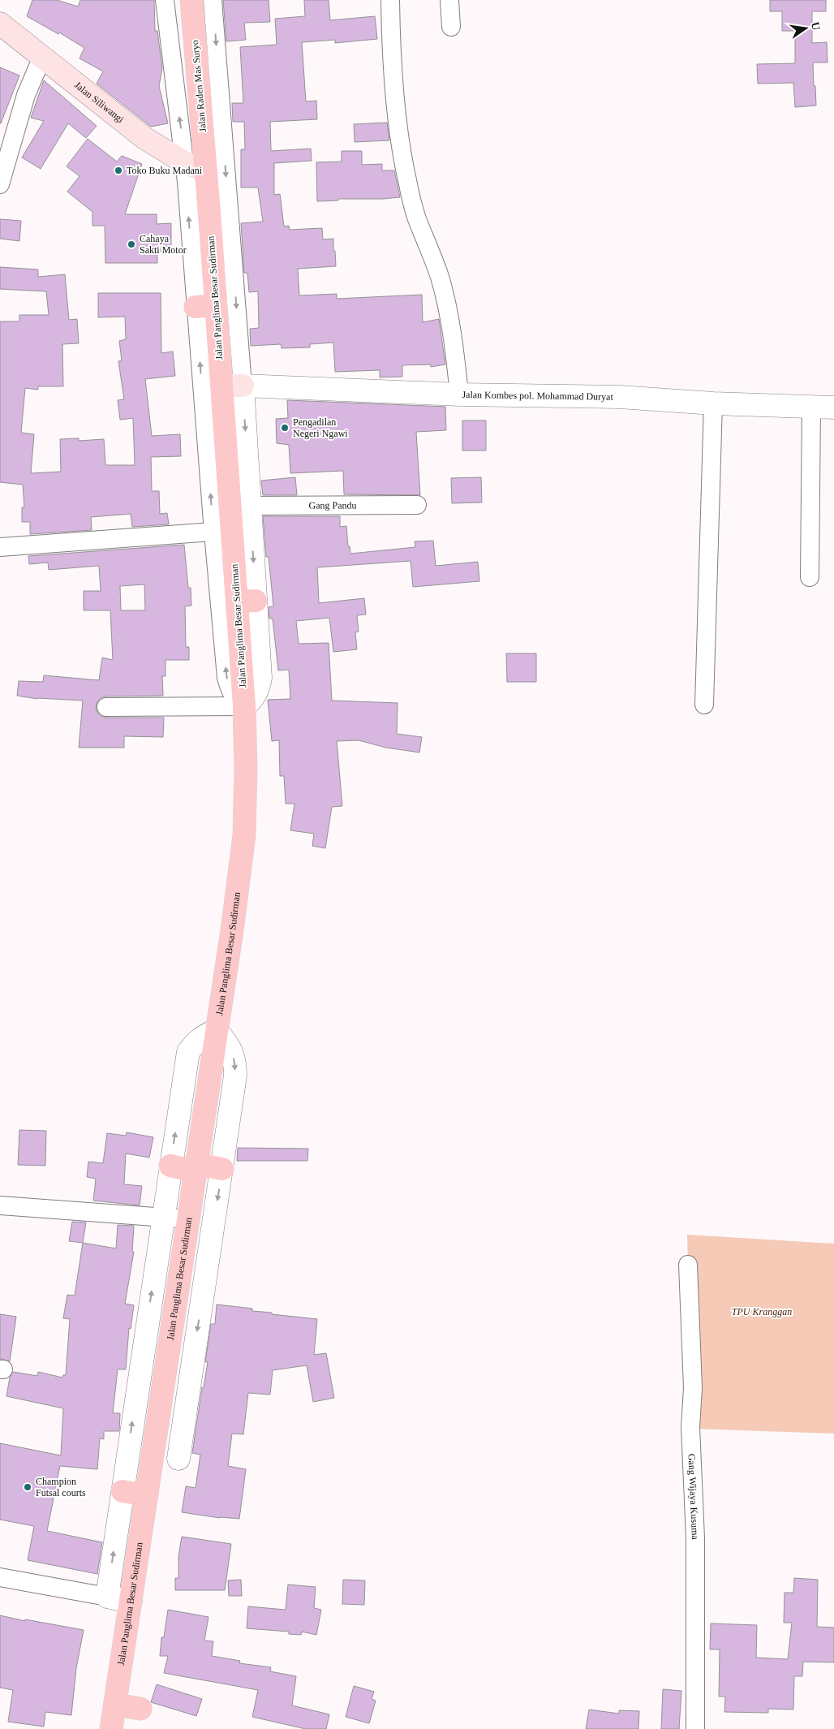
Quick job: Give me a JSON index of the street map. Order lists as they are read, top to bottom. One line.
{"streets":{"main road":["Jalan Raden Mas Suryo","Jalan Siliwangi","Jalan Panglima Besar Sudirman"],"street":["Jalan Kombes pol. Mohammad Duryat","Gang Pandu","Gang Wijaya Kusuma"]},"crossings":[["Jalan Raden Mas Suryo","Jalan Siliwangi"],["Jalan Raden Mas Suryo","Jalan Panglima Besar Sudirman"],["Jalan Siliwangi","Jalan Panglima Besar Sudirman"],["Jalan Panglima Besar Sudirman","Jalan Kombes pol. Mohammad Duryat"]],"parks":["TPU Kranggan"],"places":["Toko Buku Madani","Cahaya Sakti Motor","Pengadilan Negeri Ngawi","Champion Futsal courts"],"north":"right"}
